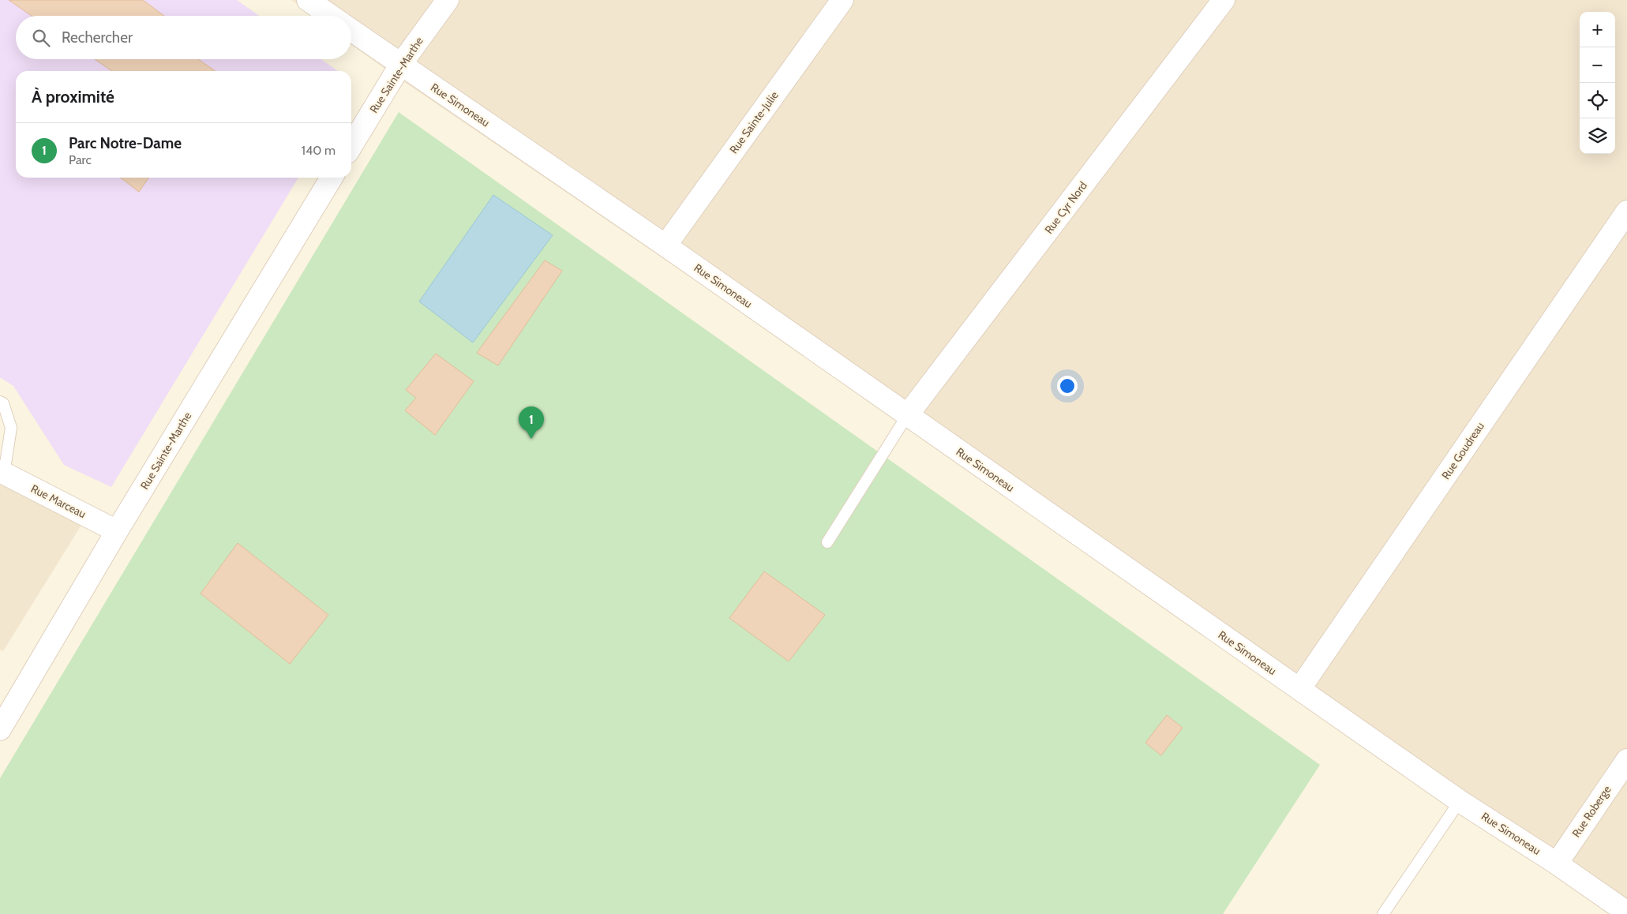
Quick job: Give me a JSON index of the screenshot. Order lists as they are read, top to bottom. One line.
{"streets":{"street":["Rue Sainte-Marthe","Rue Simoneau","Rue Sainte-Julie","Rue Cyr Nord","Rue Goudreau","Rue Marceau","Rue Roberge"]},"crossings":[["Rue Sainte-Marthe","Rue Simoneau"],["Rue Sainte-Marthe","Rue Marceau"],["Rue Simoneau","Rue Sainte-Julie"],["Rue Simoneau","Rue Cyr Nord"],["Rue Simoneau","Rue Goudreau"],["Rue Simoneau","Rue Roberge"]],"page":{"map_buttons":["+","−"],"search":"Rechercher","heading":"À proximité","list":[{"mark":"1","name":"Parc Notre-Dame","note":"Parc","value":"140 m"}],"pins":"1"}}
